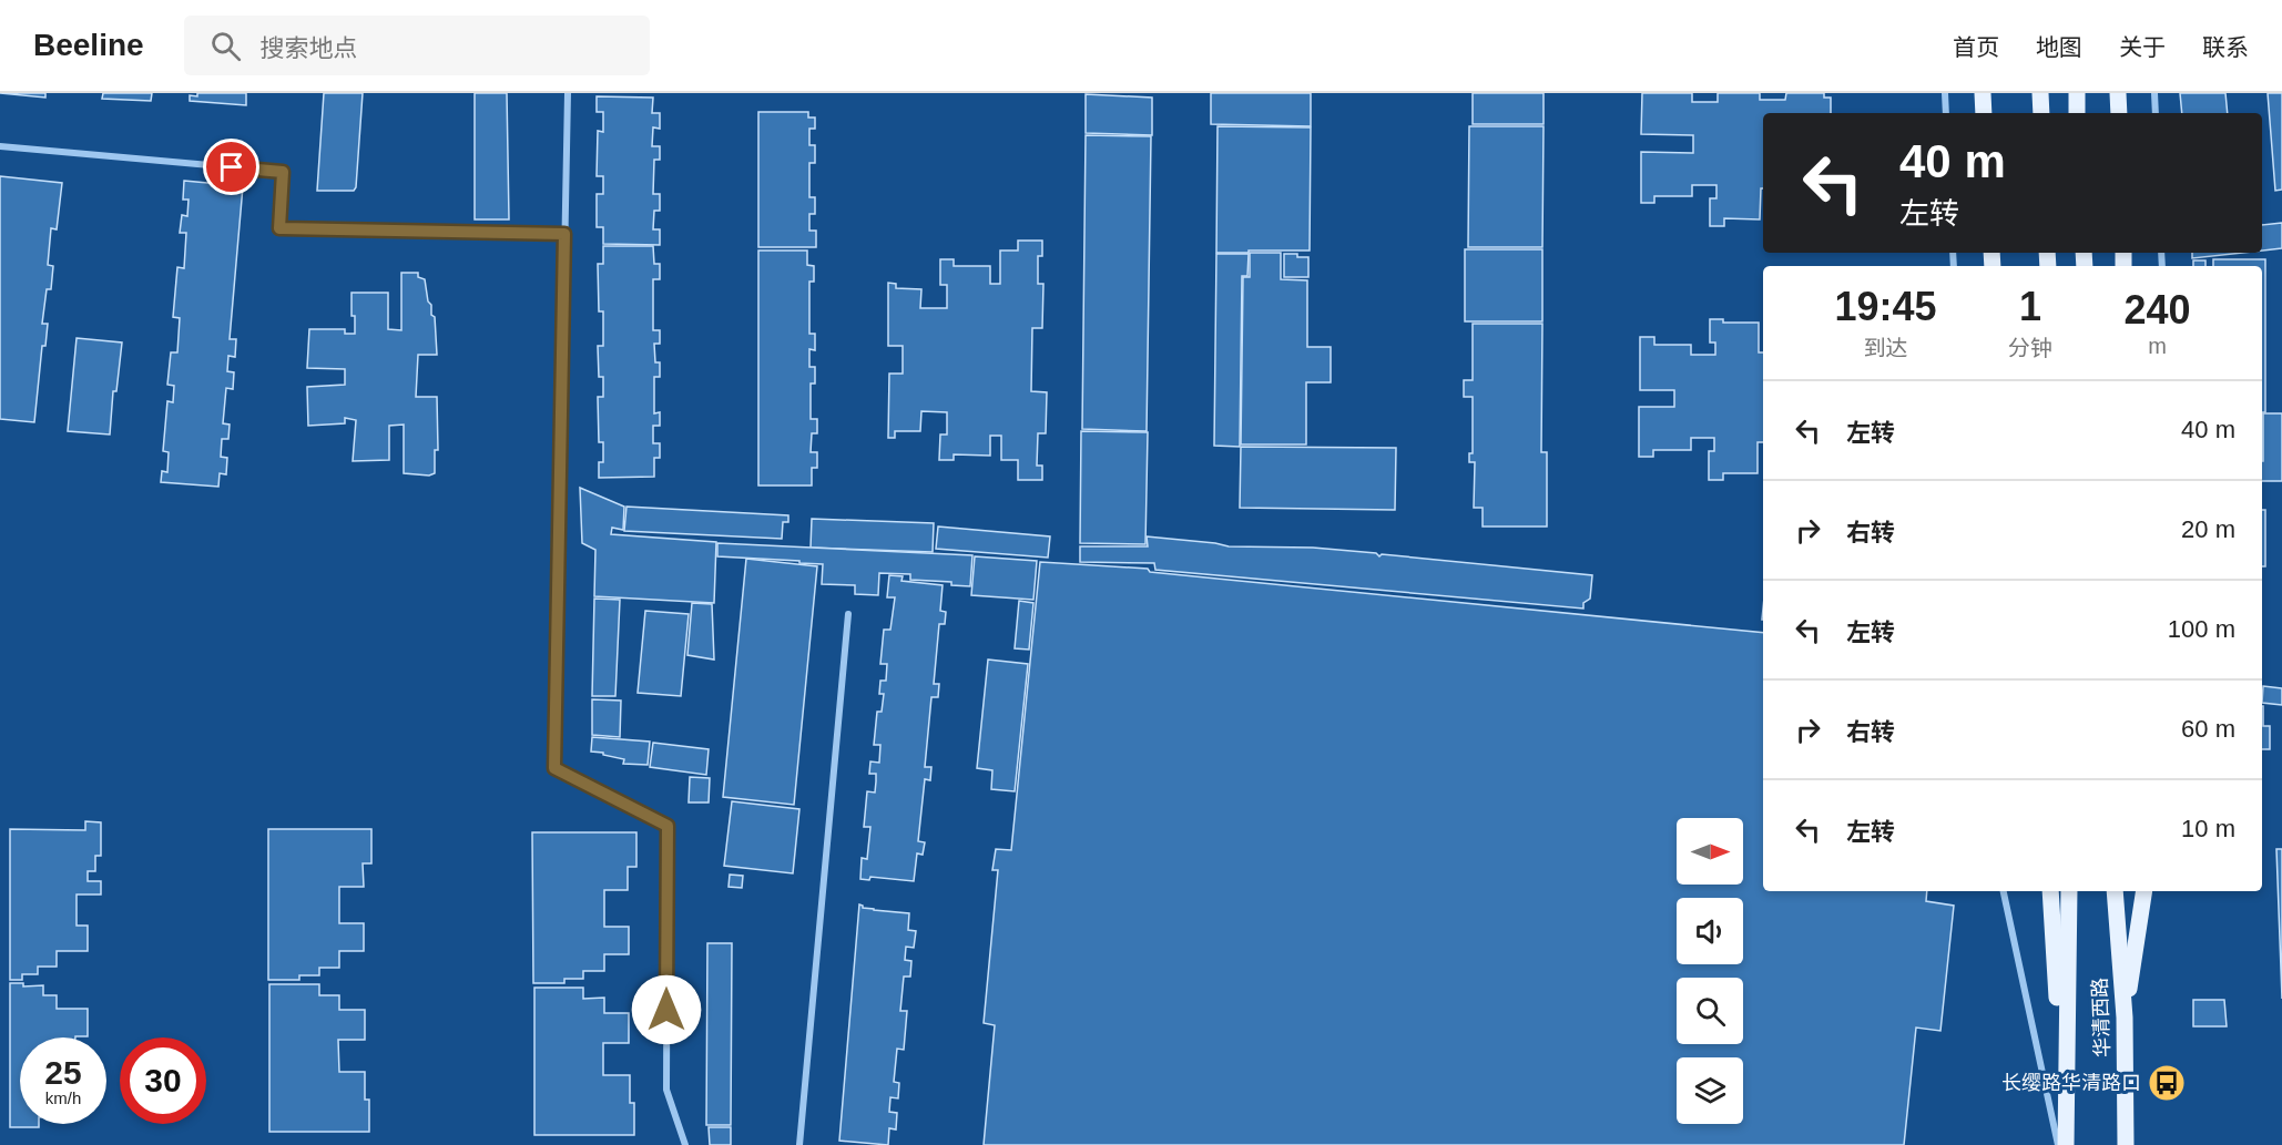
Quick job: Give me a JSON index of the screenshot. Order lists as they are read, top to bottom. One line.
{"streets":{"main road":["华清西路"]},"places":{"bus stop":["长缨路华清路口"]},"north":"right","page":{"header":"Beeline","search":"搜索地点","nav":["首页","地图","关于","联系"],"turn":["40 m","左转"],"eta":["19:45","到达","1","分钟","240","m"],"list":[{"name":"左转","value":"40 m"},{"name":"右转","value":"20 m"},{"name":"左转","value":"100 m"},{"name":"右转","value":"60 m"},{"name":"左转","value":"10 m"}],"speed":"25 km/h","limit":"30"}}
